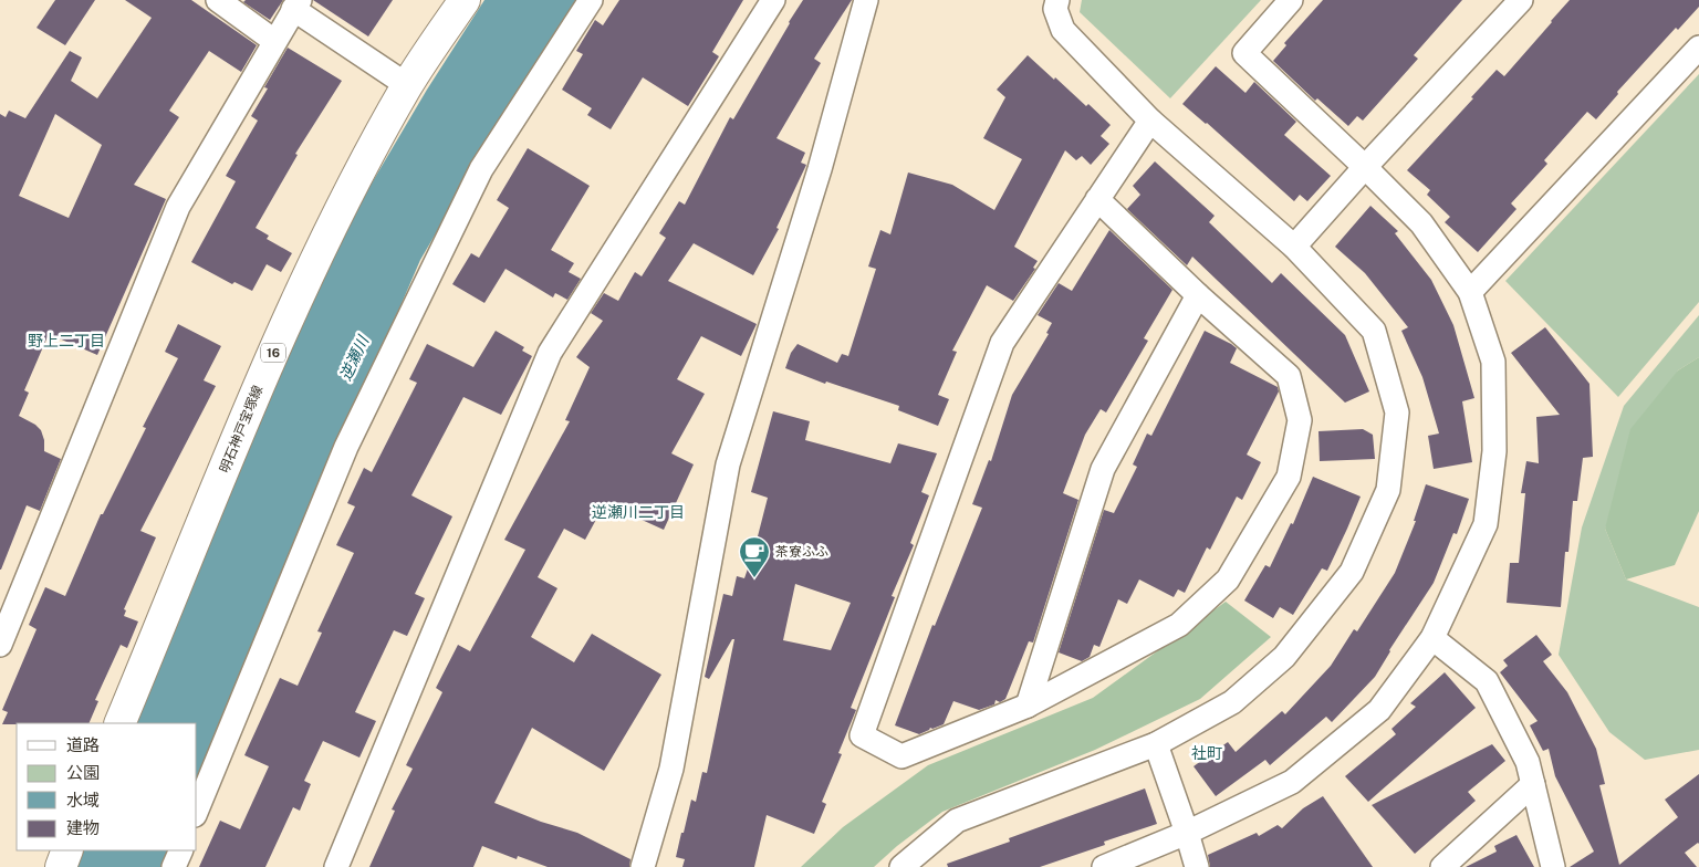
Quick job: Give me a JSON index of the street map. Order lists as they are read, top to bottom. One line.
{"streets":{"main road":["16","明石神戸宝塚線"]},"districts":["野上二丁目","逆瀬川二丁目","社町"],"water":["逆瀬川"],"places":{"cafe":["茶寮ふふ"]},"legend":["道路","公園","水域","建物"]}
